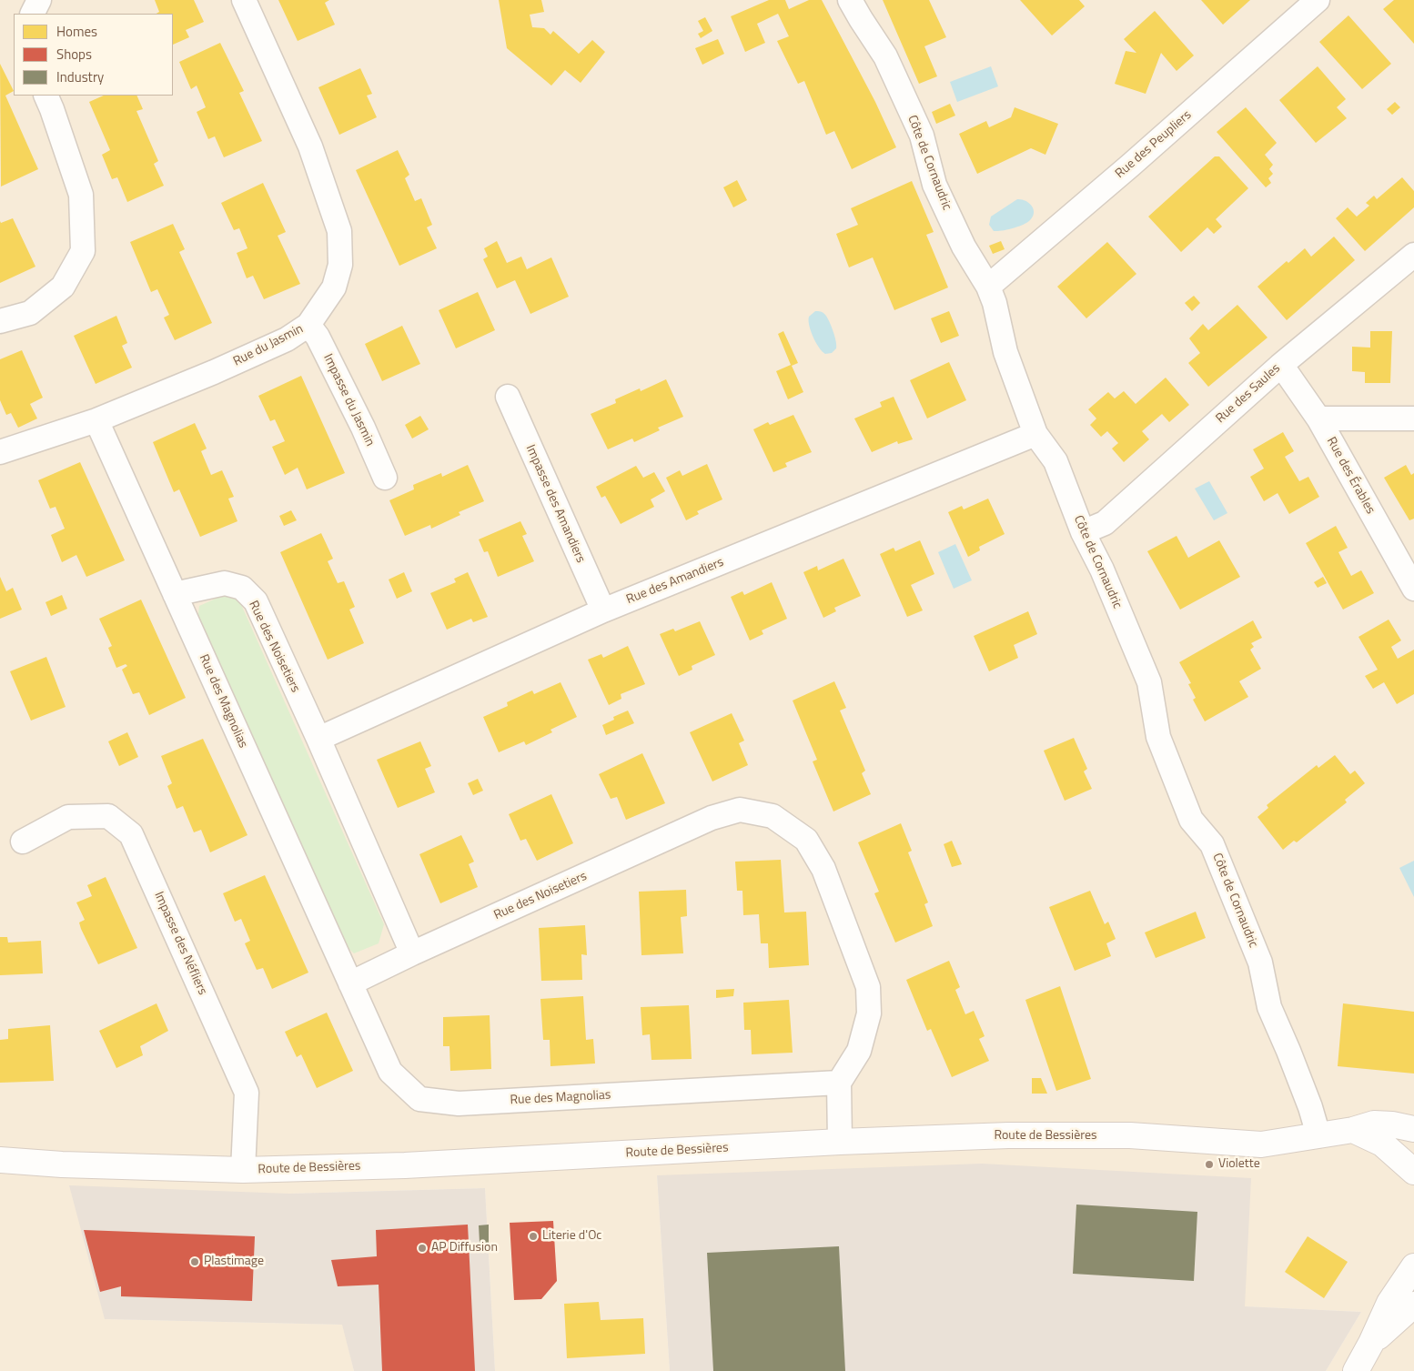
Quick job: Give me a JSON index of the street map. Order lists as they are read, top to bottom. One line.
{"streets":{"main road":["Route de Bessières"],"street":["Rue des Peupliers","Côte de Cornaudric","Rue du Jasmin","Rue des Saules","Impasse du Jasmin","Rue des Érables","Impasse des Amandiers","Rue des Amandiers","Rue des Noisetiers","Rue des Magnolias","Impasse des Néfliers"]},"crossings":[["Rue des Peupliers","Côte de Cornaudric"],["Côte de Cornaudric","Rue des Saules"],["Côte de Cornaudric","Rue des Amandiers"],["Côte de Cornaudric","Route de Bessières"],["Rue du Jasmin","Impasse du Jasmin"],["Rue du Jasmin","Rue des Magnolias"],["Rue des Saules","Rue des Érables"],["Impasse des Amandiers","Rue des Amandiers"],["Rue des Amandiers","Rue des Noisetiers"],["Rue des Noisetiers","Rue des Magnolias"],["Impasse des Néfliers","Route de Bessières"]],"places":["Violette","Literie d'Oc","AP Diffusion","Plastimage"],"legend":["Homes","Shops","Industry"]}
